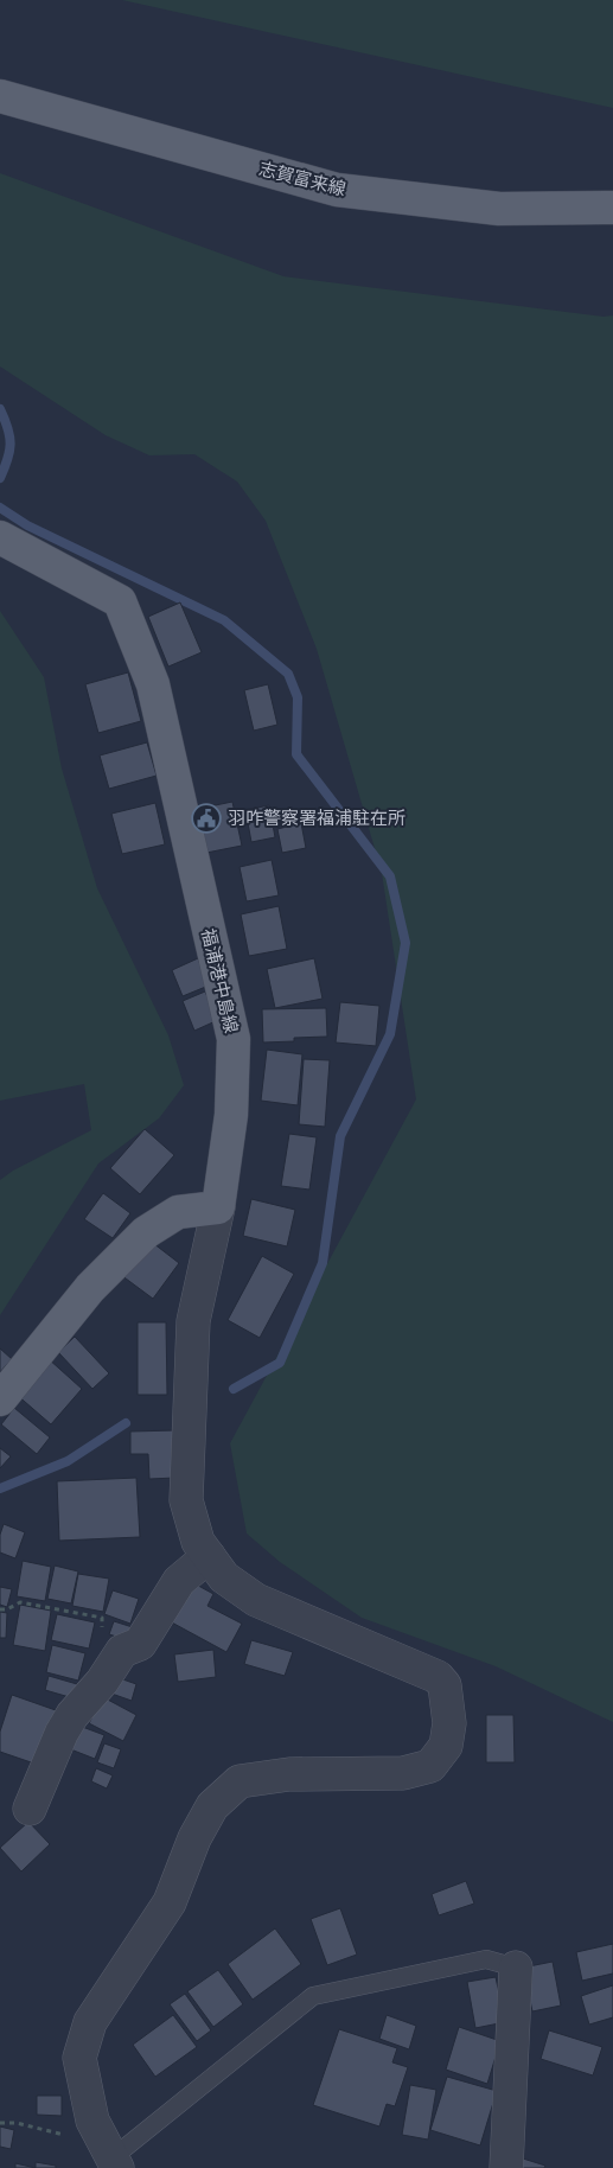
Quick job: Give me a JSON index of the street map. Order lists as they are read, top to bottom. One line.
{"streets":{"main road":["志賀富来線","福浦港中島線"]},"places":{"public building":["羽咋警察署福浦駐在所"]}}
